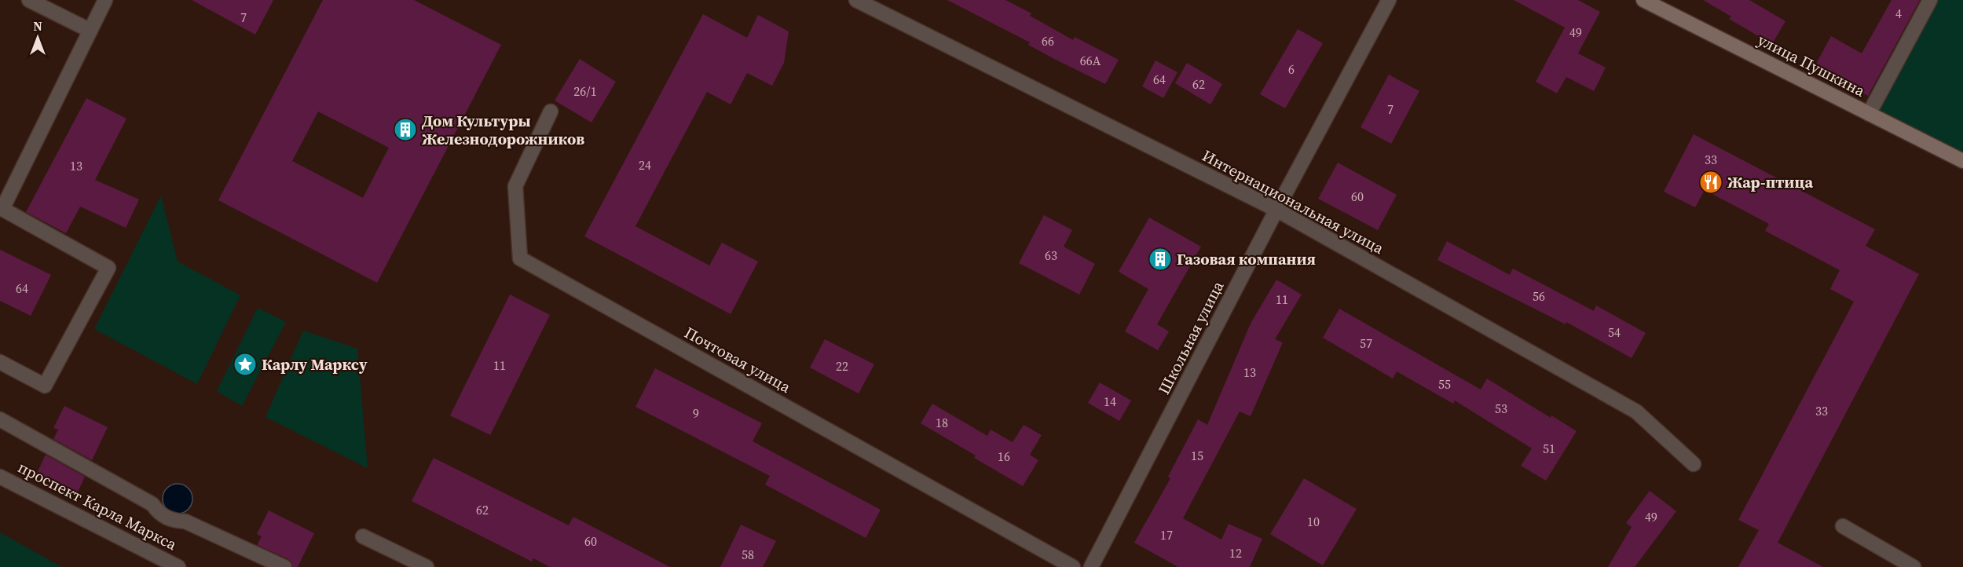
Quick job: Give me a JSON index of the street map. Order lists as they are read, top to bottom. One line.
{"streets":{"main road":["улица Пушкина"],"street":["Интернациональная улица","Школьная улица","Почтовая улица","проспект Карла Маркса"]},"crossings":[["Интернациональная улица","Школьная улица"]],"places":{"building":["Дом Культуры Железнодорожников","Газовая компания"],"restaurant":["Жар-птица"],"place":["Карлу Марксу"]},"house_numbers":["4","7","49","66","66А","6","64","62","26/1","7","33","24","13","60","63","64","56","11","54","57","11","22","13","55","14","53","33","9","18","51","15","16","62","49","10","17","60","12","58"],"north":"top"}
